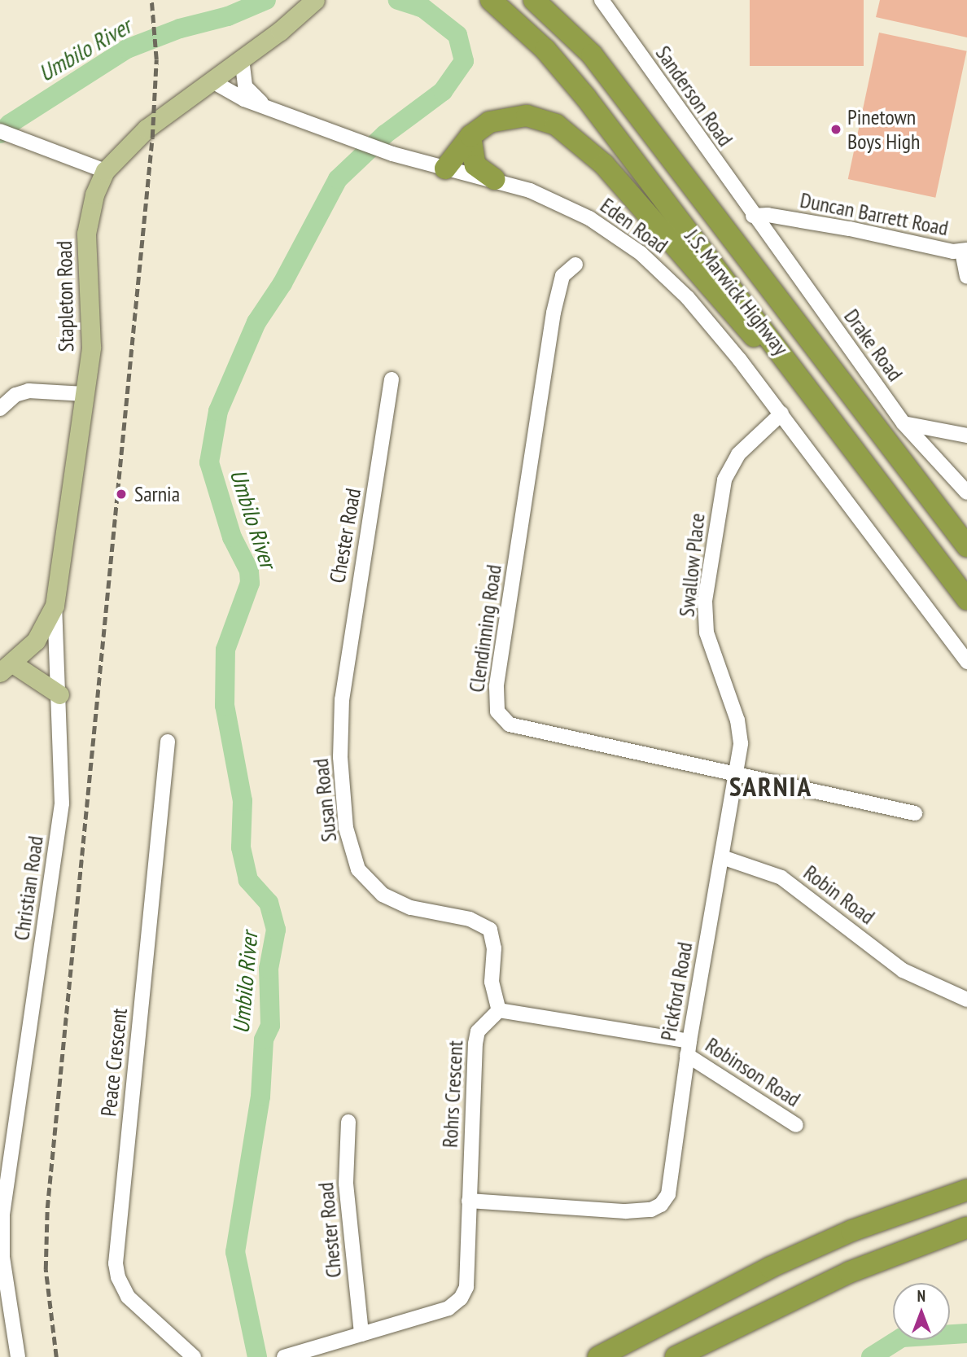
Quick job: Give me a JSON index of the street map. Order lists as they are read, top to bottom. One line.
{"streets":{"highway":["J.S. Marwick Highway"],"main road":["Stapleton Road"],"street":["Sanderson Road","Duncan Barrett Road","Eden Road","Drake Road","Chester Road","Swallow Place","Clendinning Road","Susan Road","Christian Road","Robin Road","Pickford Road","Peace Crescent","Robinson Road","Rohrs Crescent"]},"crossings":[["Sanderson Road","Duncan Barrett Road"],["Sanderson Road","Drake Road"],["Duncan Barrett Road","Drake Road"],["Eden Road","Stapleton Road"],["Eden Road","Swallow Place"],["Stapleton Road","Christian Road"],["Chester Road","Susan Road"],["Swallow Place","Clendinning Road"],["Swallow Place","Pickford Road"],["Clendinning Road","Pickford Road"],["Susan Road","Rohrs Crescent"],["Robin Road","Pickford Road"],["Pickford Road","Robinson Road"],["Pickford Road","Rohrs Crescent"]],"districts":["SARNIA"],"water":["Umbilo River"],"places":["Pinetown Boys High","Sarnia"],"north":"top"}
